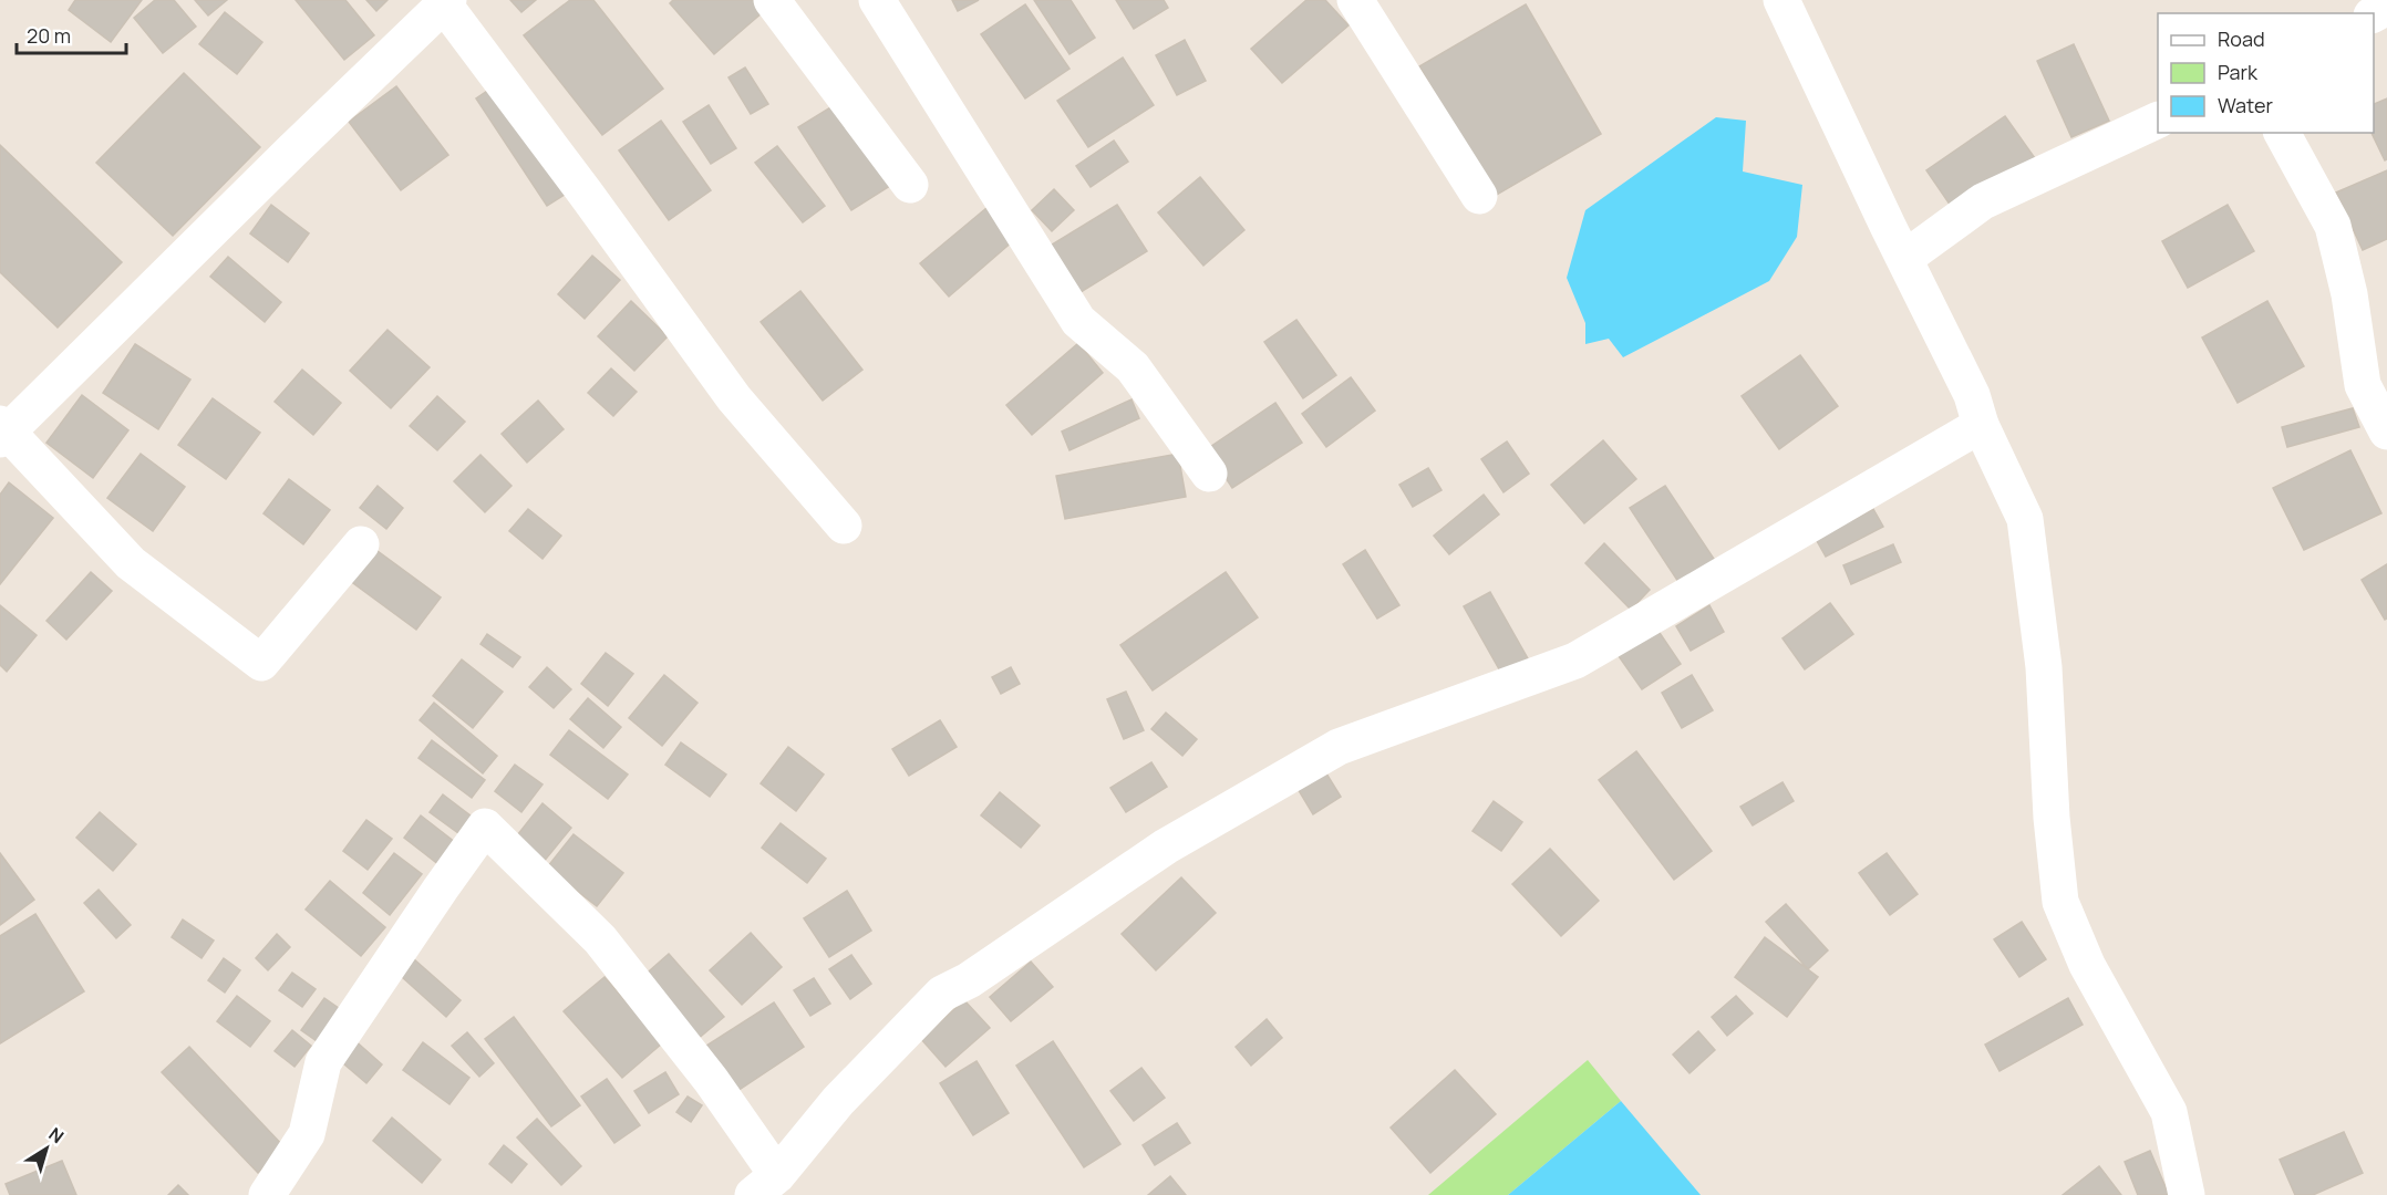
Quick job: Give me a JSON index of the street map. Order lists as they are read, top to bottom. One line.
{"legend":["Road","Park","Water"],"scale_bar":"20 m","north":"top right"}
